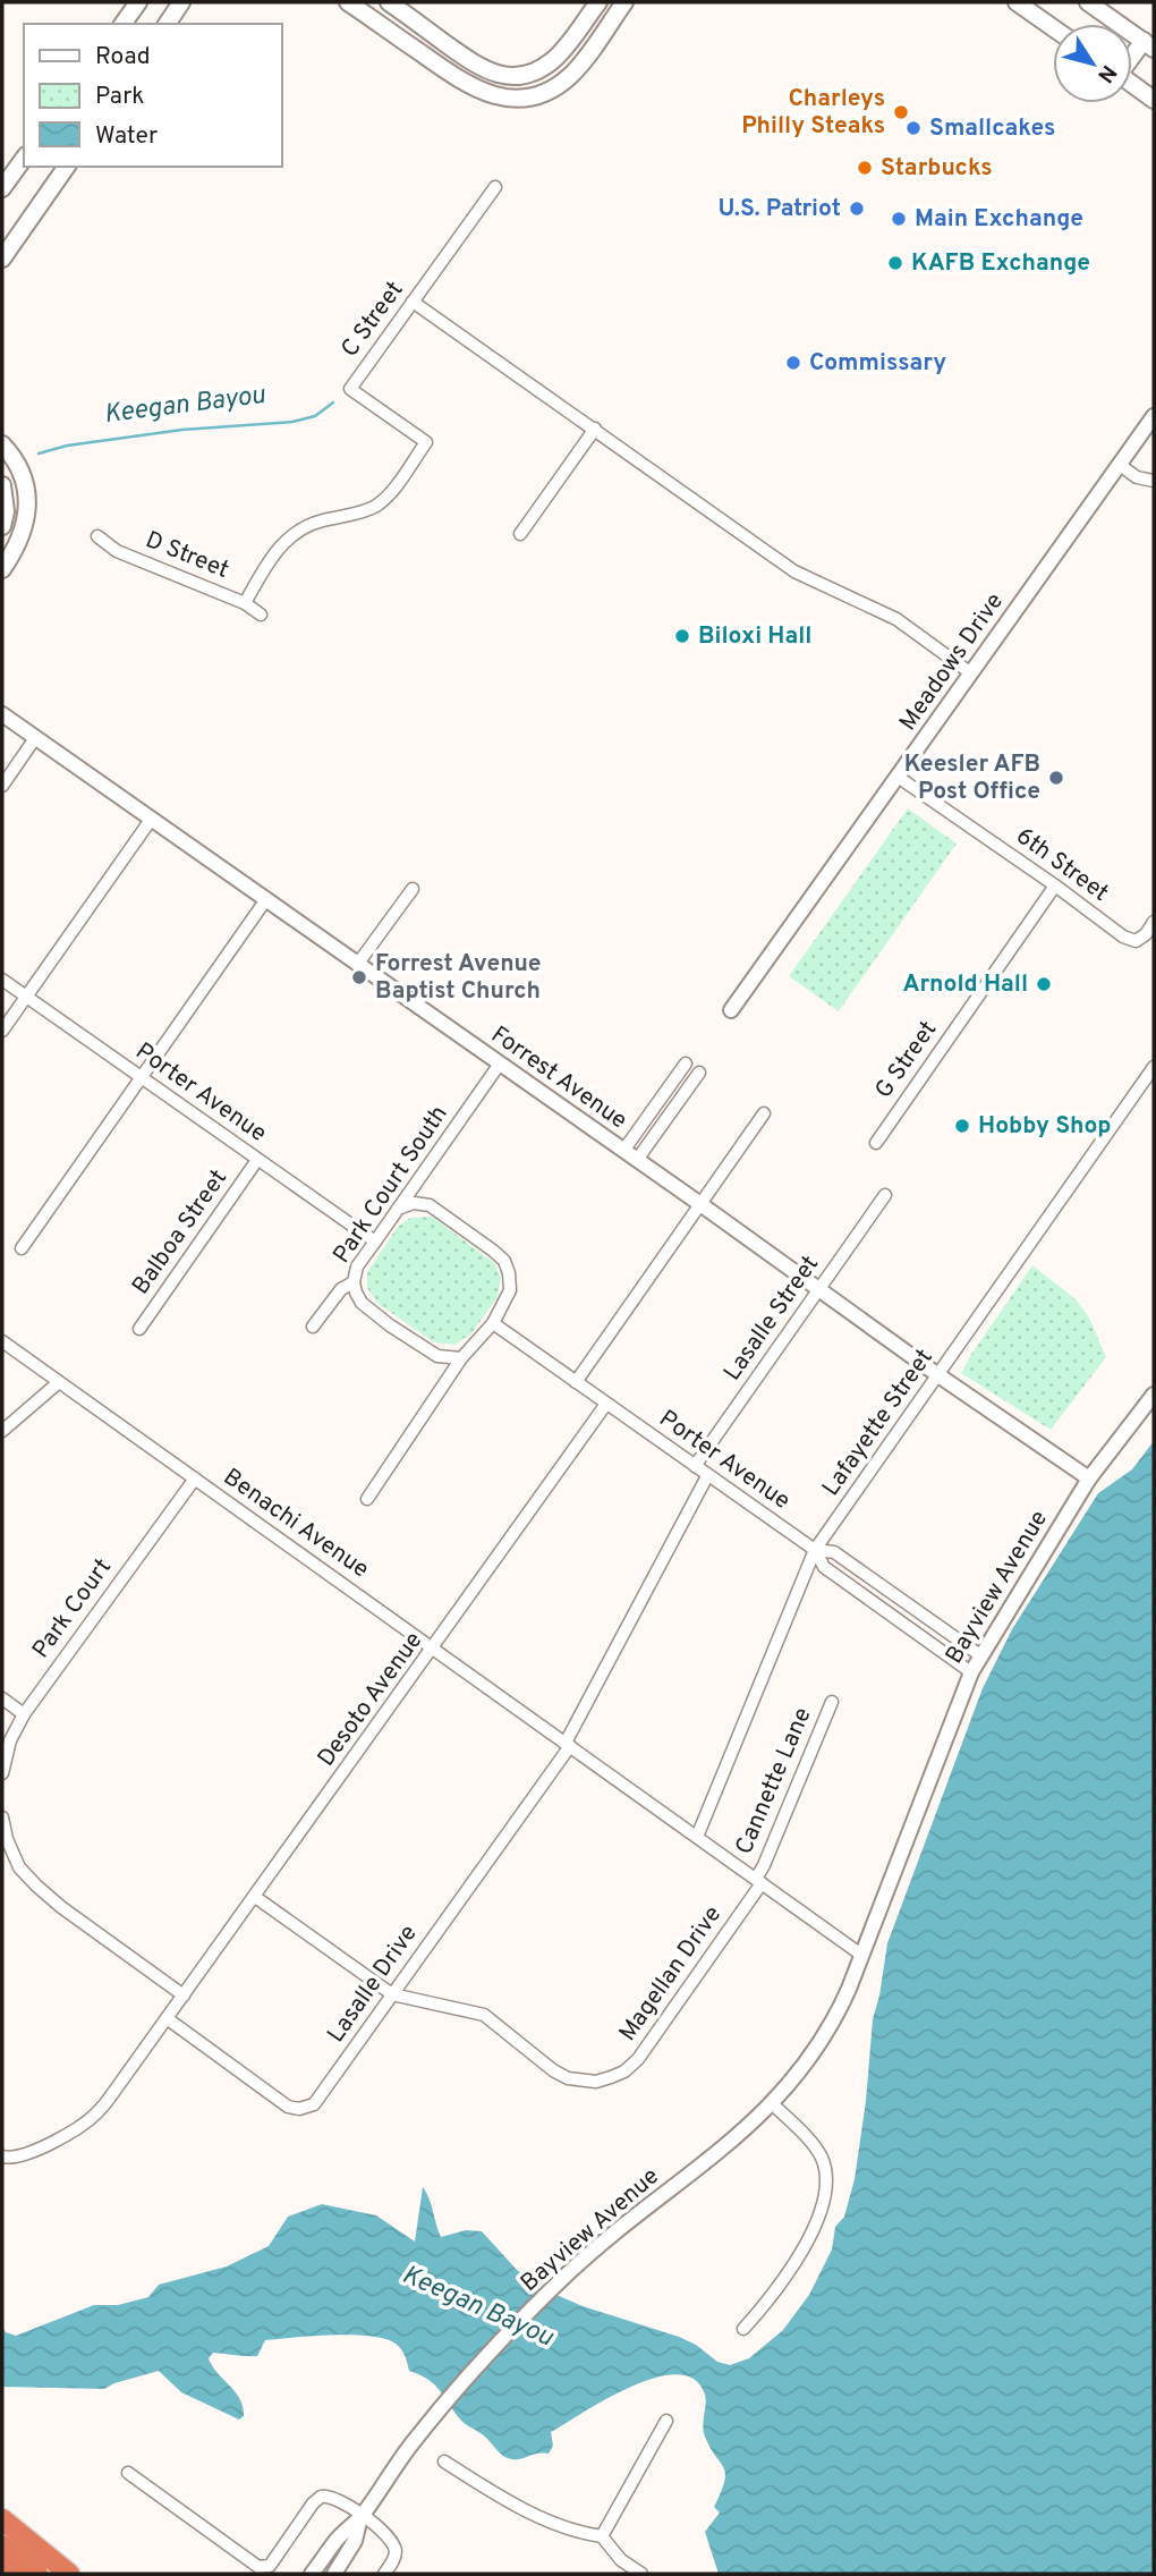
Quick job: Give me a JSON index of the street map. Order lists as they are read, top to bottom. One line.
{"streets":{"street":["C Street","D Street","Meadows Drive","6th Street","G Street","Forrest Avenue","Porter Avenue","Park Court South","Balboa Street","Lasalle Street","Lafayette Street","Benachi Avenue","Bayview Avenue","Park Court","Desoto Avenue","Cannette Lane","Magellan Drive","Lasalle Drive"]},"crossings":[["C Street","D Street"],["Meadows Drive","6th Street"],["6th Street","G Street"],["Forrest Avenue","Park Court South"],["Forrest Avenue","Lasalle Street"],["Forrest Avenue","Lafayette Street"],["Forrest Avenue","Bayview Avenue"],["Porter Avenue","Park Court South"],["Porter Avenue","Balboa Street"],["Porter Avenue","Lasalle Street"],["Porter Avenue","Lafayette Street"],["Porter Avenue","Bayview Avenue"],["Porter Avenue","Desoto Avenue"],["Lafayette Street","Benachi Avenue"],["Benachi Avenue","Bayview Avenue"],["Benachi Avenue","Park Court"],["Benachi Avenue","Desoto Avenue"],["Benachi Avenue","Cannette Lane"],["Benachi Avenue","Magellan Drive"],["Benachi Avenue","Lasalle Drive"],["Desoto Avenue","Lasalle Drive"],["Cannette Lane","Magellan Drive"],["Magellan Drive","Lasalle Drive"]],"water":["Keegan Bayou"],"places":["Charleys Philly Steaks","Smallcakes","Starbucks","U.S. Patriot","Main Exchange","KAFB Exchange","Commissary","Biloxi Hall","Keesler AFB Post Office","Forrest Avenue Baptist Church","Arnold Hall","Hobby Shop"],"legend":["Road","Park","Water"],"north":"bottom right"}
